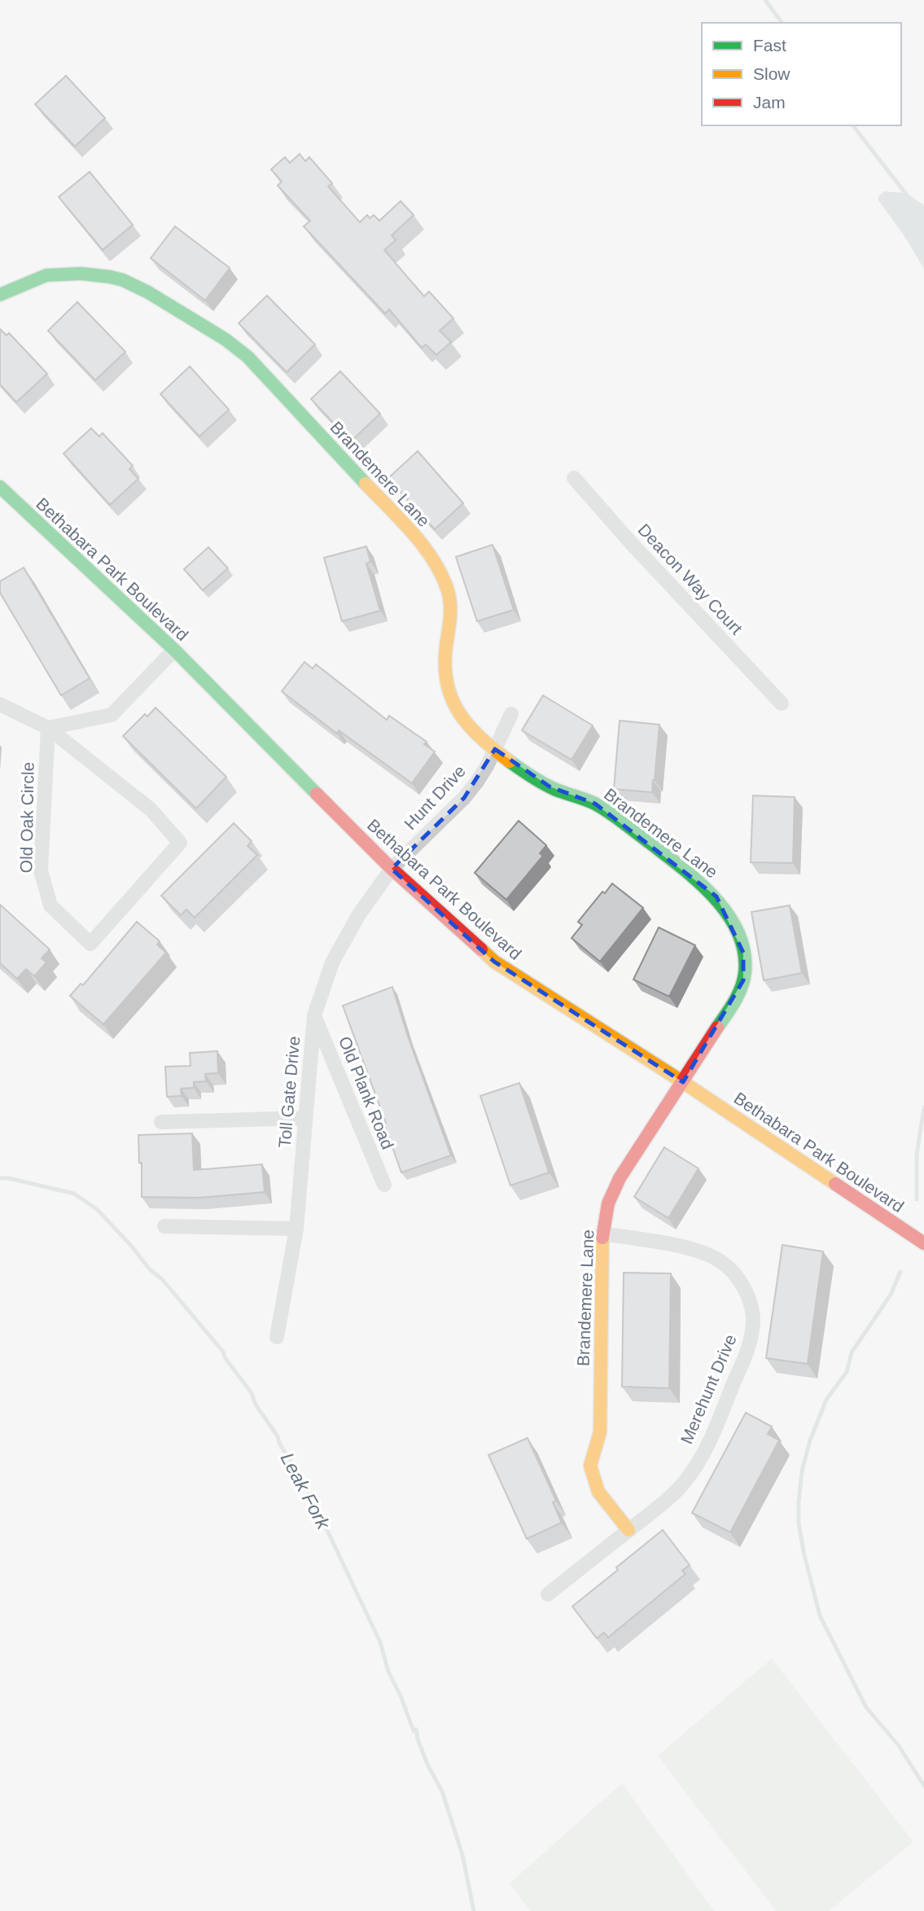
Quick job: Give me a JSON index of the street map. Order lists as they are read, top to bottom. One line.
{"streets":{"street":["Brandemere Lane","Bethabara Park Boulevard","Deacon Way Court","Hunt Drive","Old Oak Circle","Toll Gate Drive","Old Plank Road","Merehunt Drive"]},"crossings":[["Brandemere Lane","Bethabara Park Boulevard"],["Brandemere Lane","Hunt Drive"],["Brandemere Lane","Merehunt Drive"],["Bethabara Park Boulevard","Hunt Drive"],["Bethabara Park Boulevard","Toll Gate Drive"],["Hunt Drive","Toll Gate Drive"],["Toll Gate Drive","Old Plank Road"]],"water":["Leak Fork"],"legend":["Fast","Slow","Jam"]}
